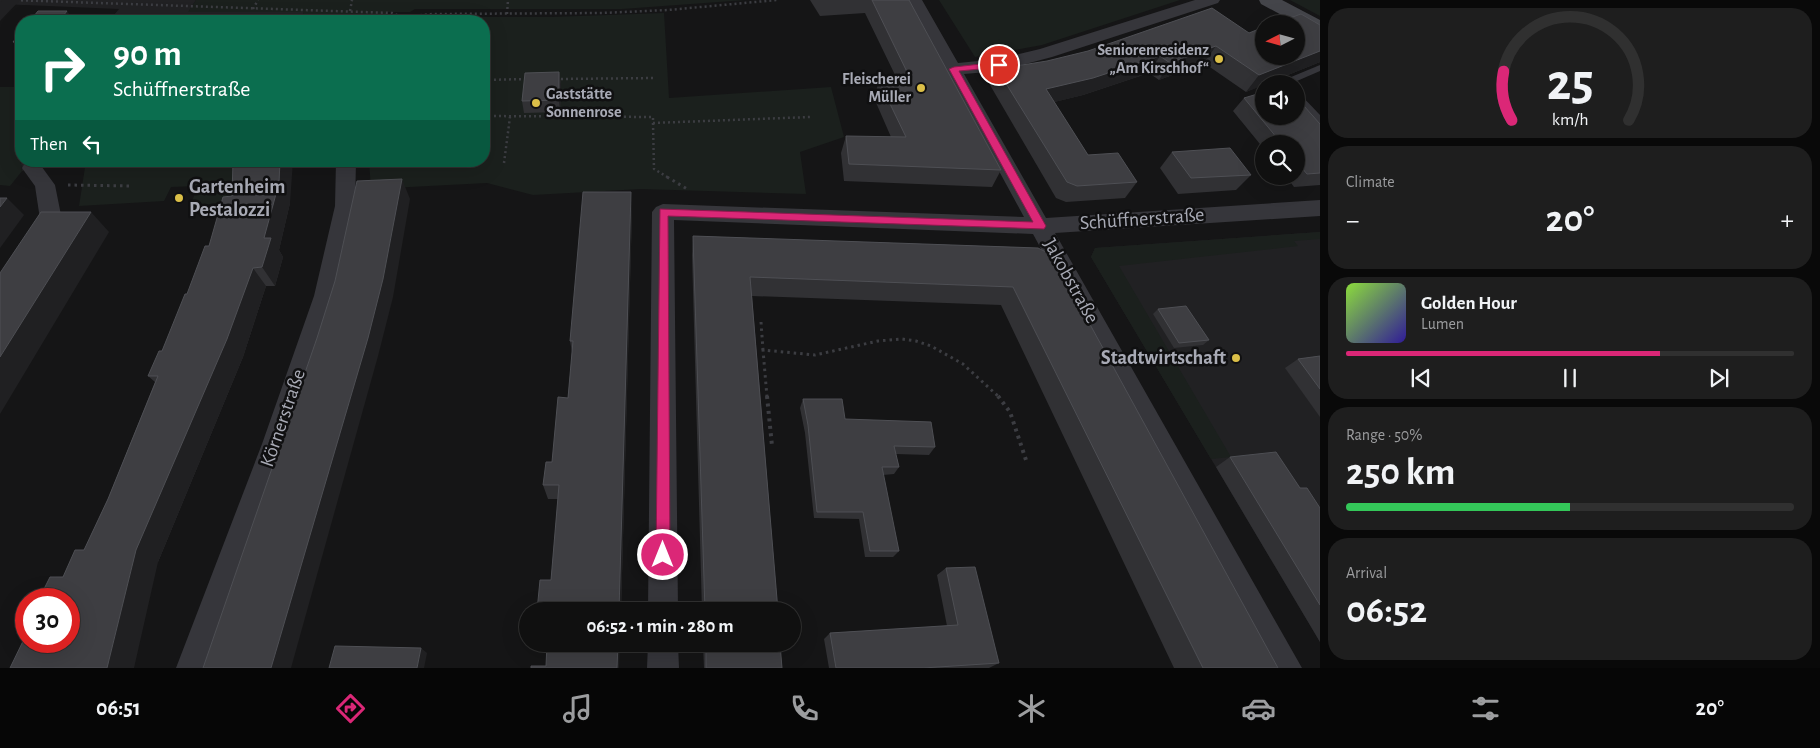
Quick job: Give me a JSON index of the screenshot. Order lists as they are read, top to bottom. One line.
{"streets":{"street":["Schüffnerstraße","Jakobstraße","Körnerstraße"]},"crossings":[["Schüffnerstraße","Jakobstraße"]],"places":["Seniorenresidenz „Am Kirschhof“","Fleischerei Müller","Gaststätte Sonnenrose","Gartenheim Pestalozzi","Stadtwirtschaft"],"north":"left","page":{"turn":["90 m","Schüffnerstraße"],"then":"Then","tile":["Climate",["Range · 50%","250 km"],["Arrival","06:52"]],"heat":["−","20°","+"],"song":["Golden Hour","Lumen"],"limit":"30","trip":"06:52 · 1 min · 280 m","tabs":["06:51","20°"],"gauge":["25","km/h"]}}
